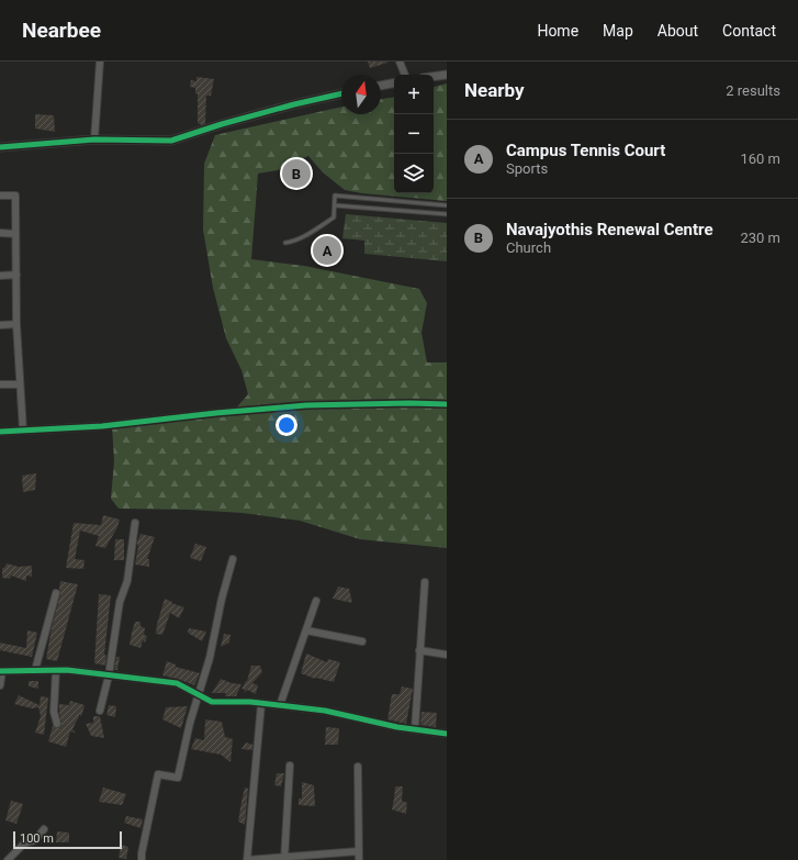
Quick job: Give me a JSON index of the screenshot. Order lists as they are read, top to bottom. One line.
{"scale_bar":"100 m","north":"top","page":{"header":"Nearbee","nav":["Home","Map","About","Contact"],"heading":["Nearby","2 results"],"map_buttons":["+","−"],"list":[{"mark":"A","name":"Campus Tennis Court","note":"Sports","value":"160 m"},{"mark":"B","name":"Navajyothis Renewal Centre","note":"Church","value":"230 m"}],"pins":["B","A"],"scale":"100 m"}}
